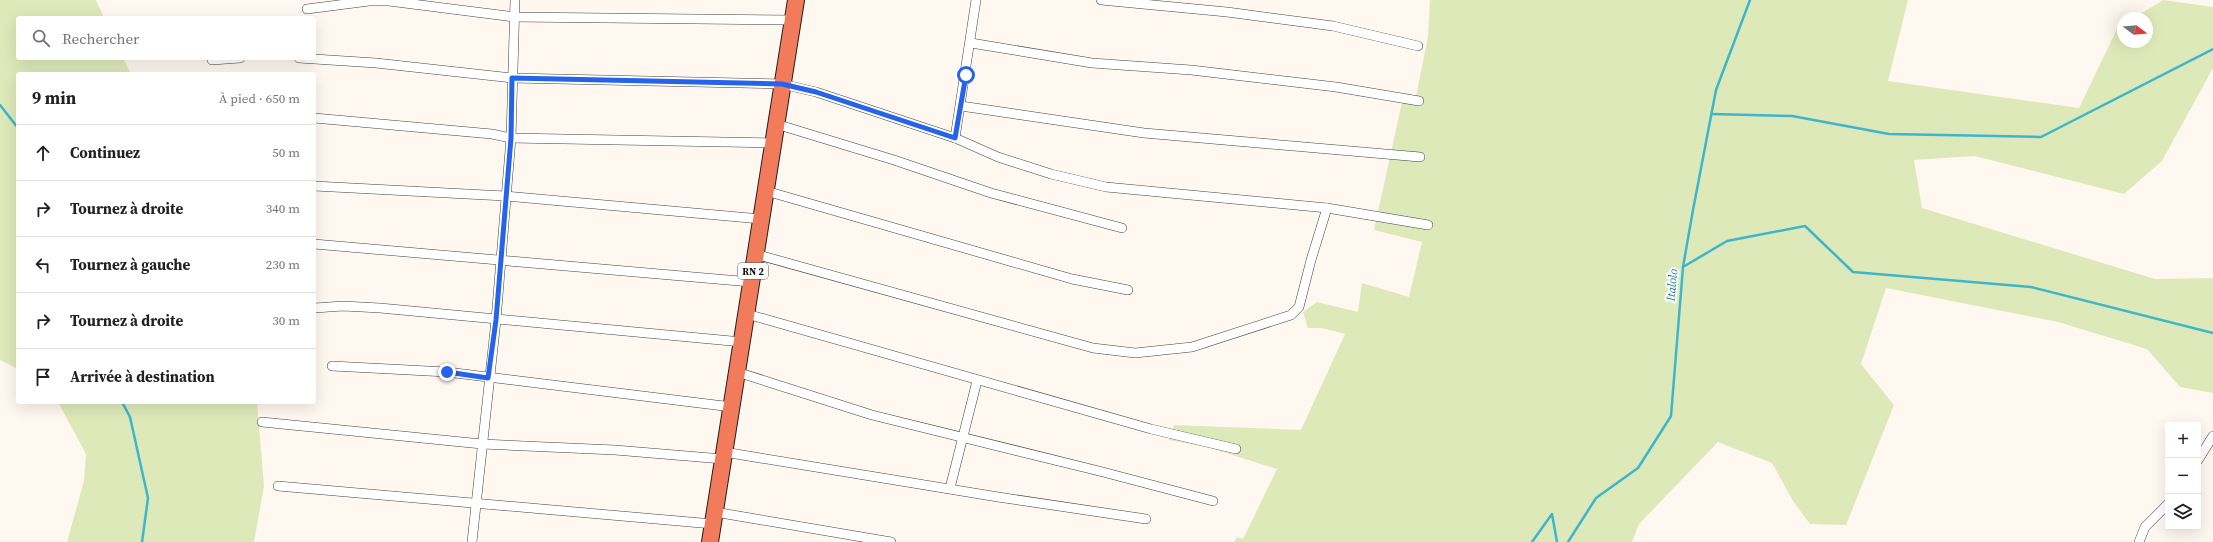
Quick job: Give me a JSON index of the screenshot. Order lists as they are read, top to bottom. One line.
{"streets":{"highway":["RN 2"]},"water":["Italolo"],"north":"right","page":{"search":"Rechercher","heading":["9 min","À pied · 650 m"],"list":[["Continuez","50 m"],["Tournez à droite","340 m"],["Tournez à gauche","230 m"],["Tournez à droite","30 m"],"Arrivée à destination"],"map_buttons":["+","−"]}}
